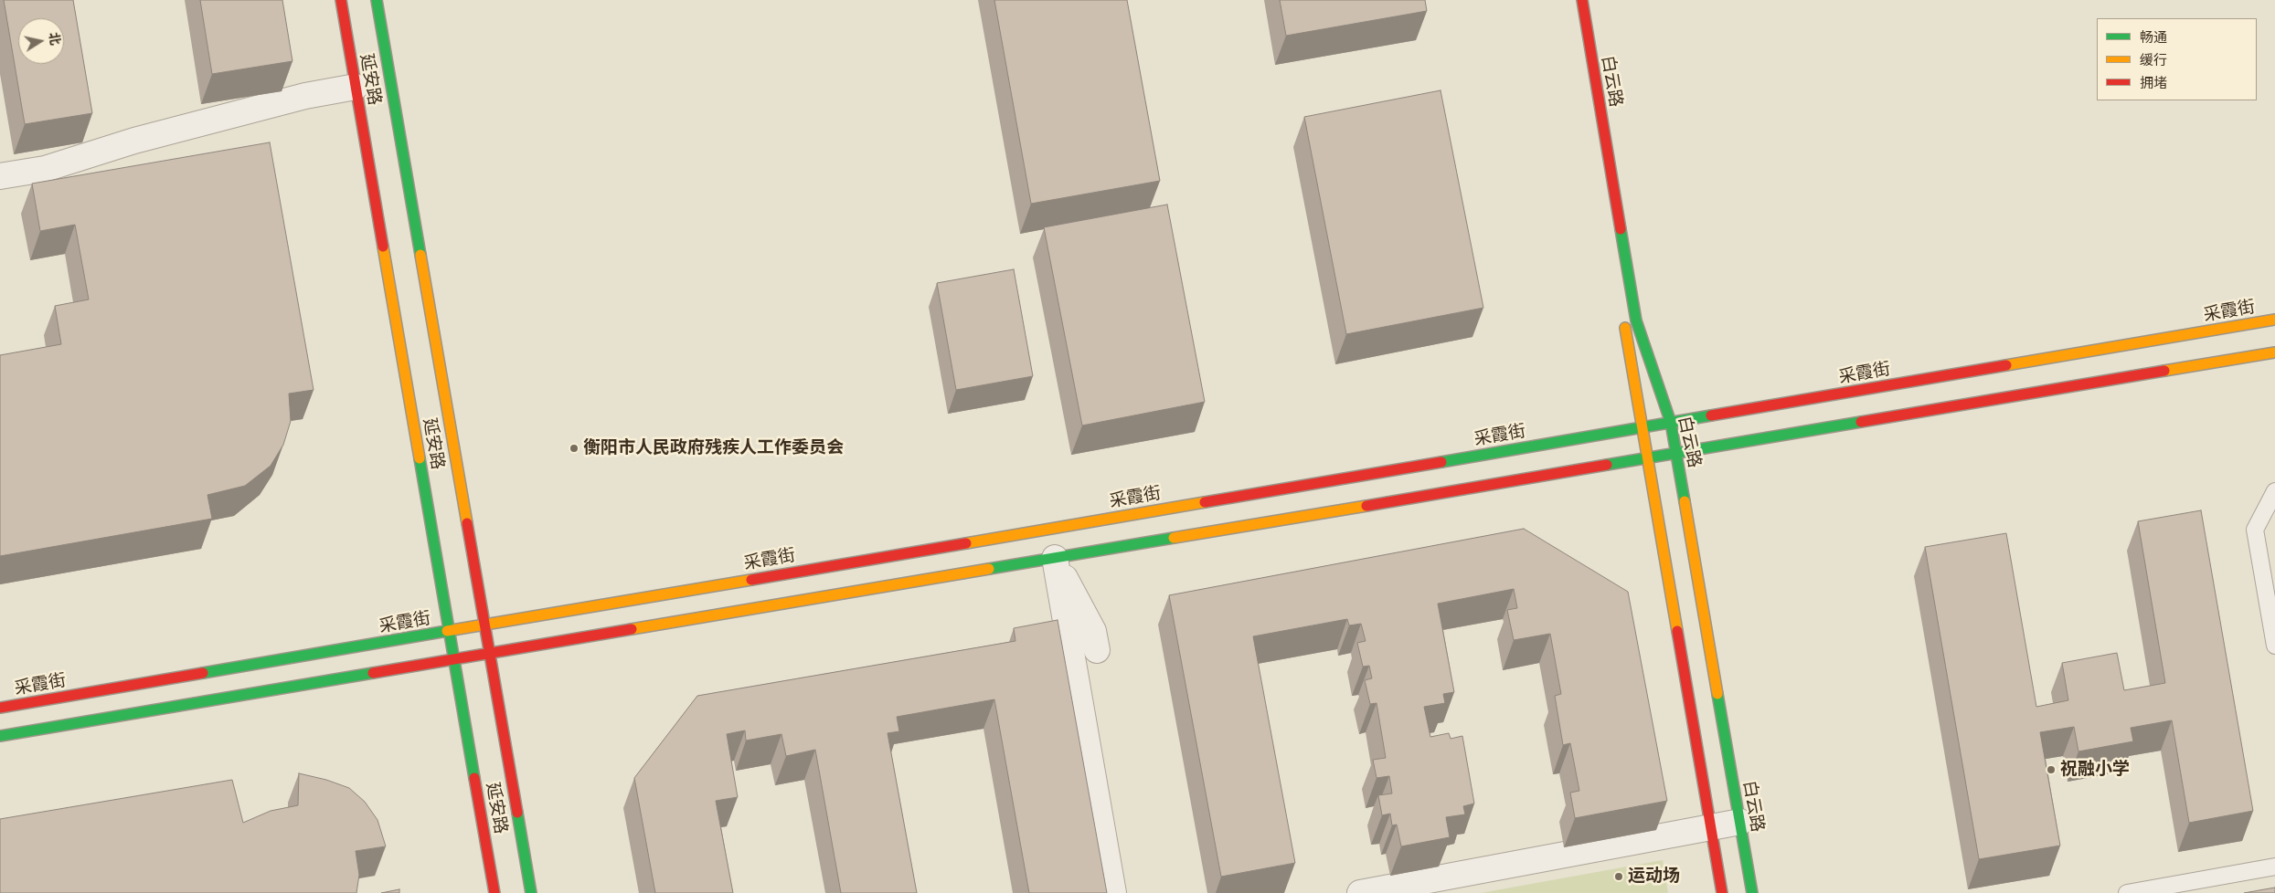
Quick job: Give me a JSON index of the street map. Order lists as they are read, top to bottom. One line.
{"streets":{"main road":["延安路","白云路","采霞街"]},"crossings":[["延安路","采霞街"],["白云路","采霞街"]],"places":["衡阳市人民政府残疾人工作委员会","祝融小学","运动场"],"legend":["畅通","缓行","拥堵"],"north":"right"}
